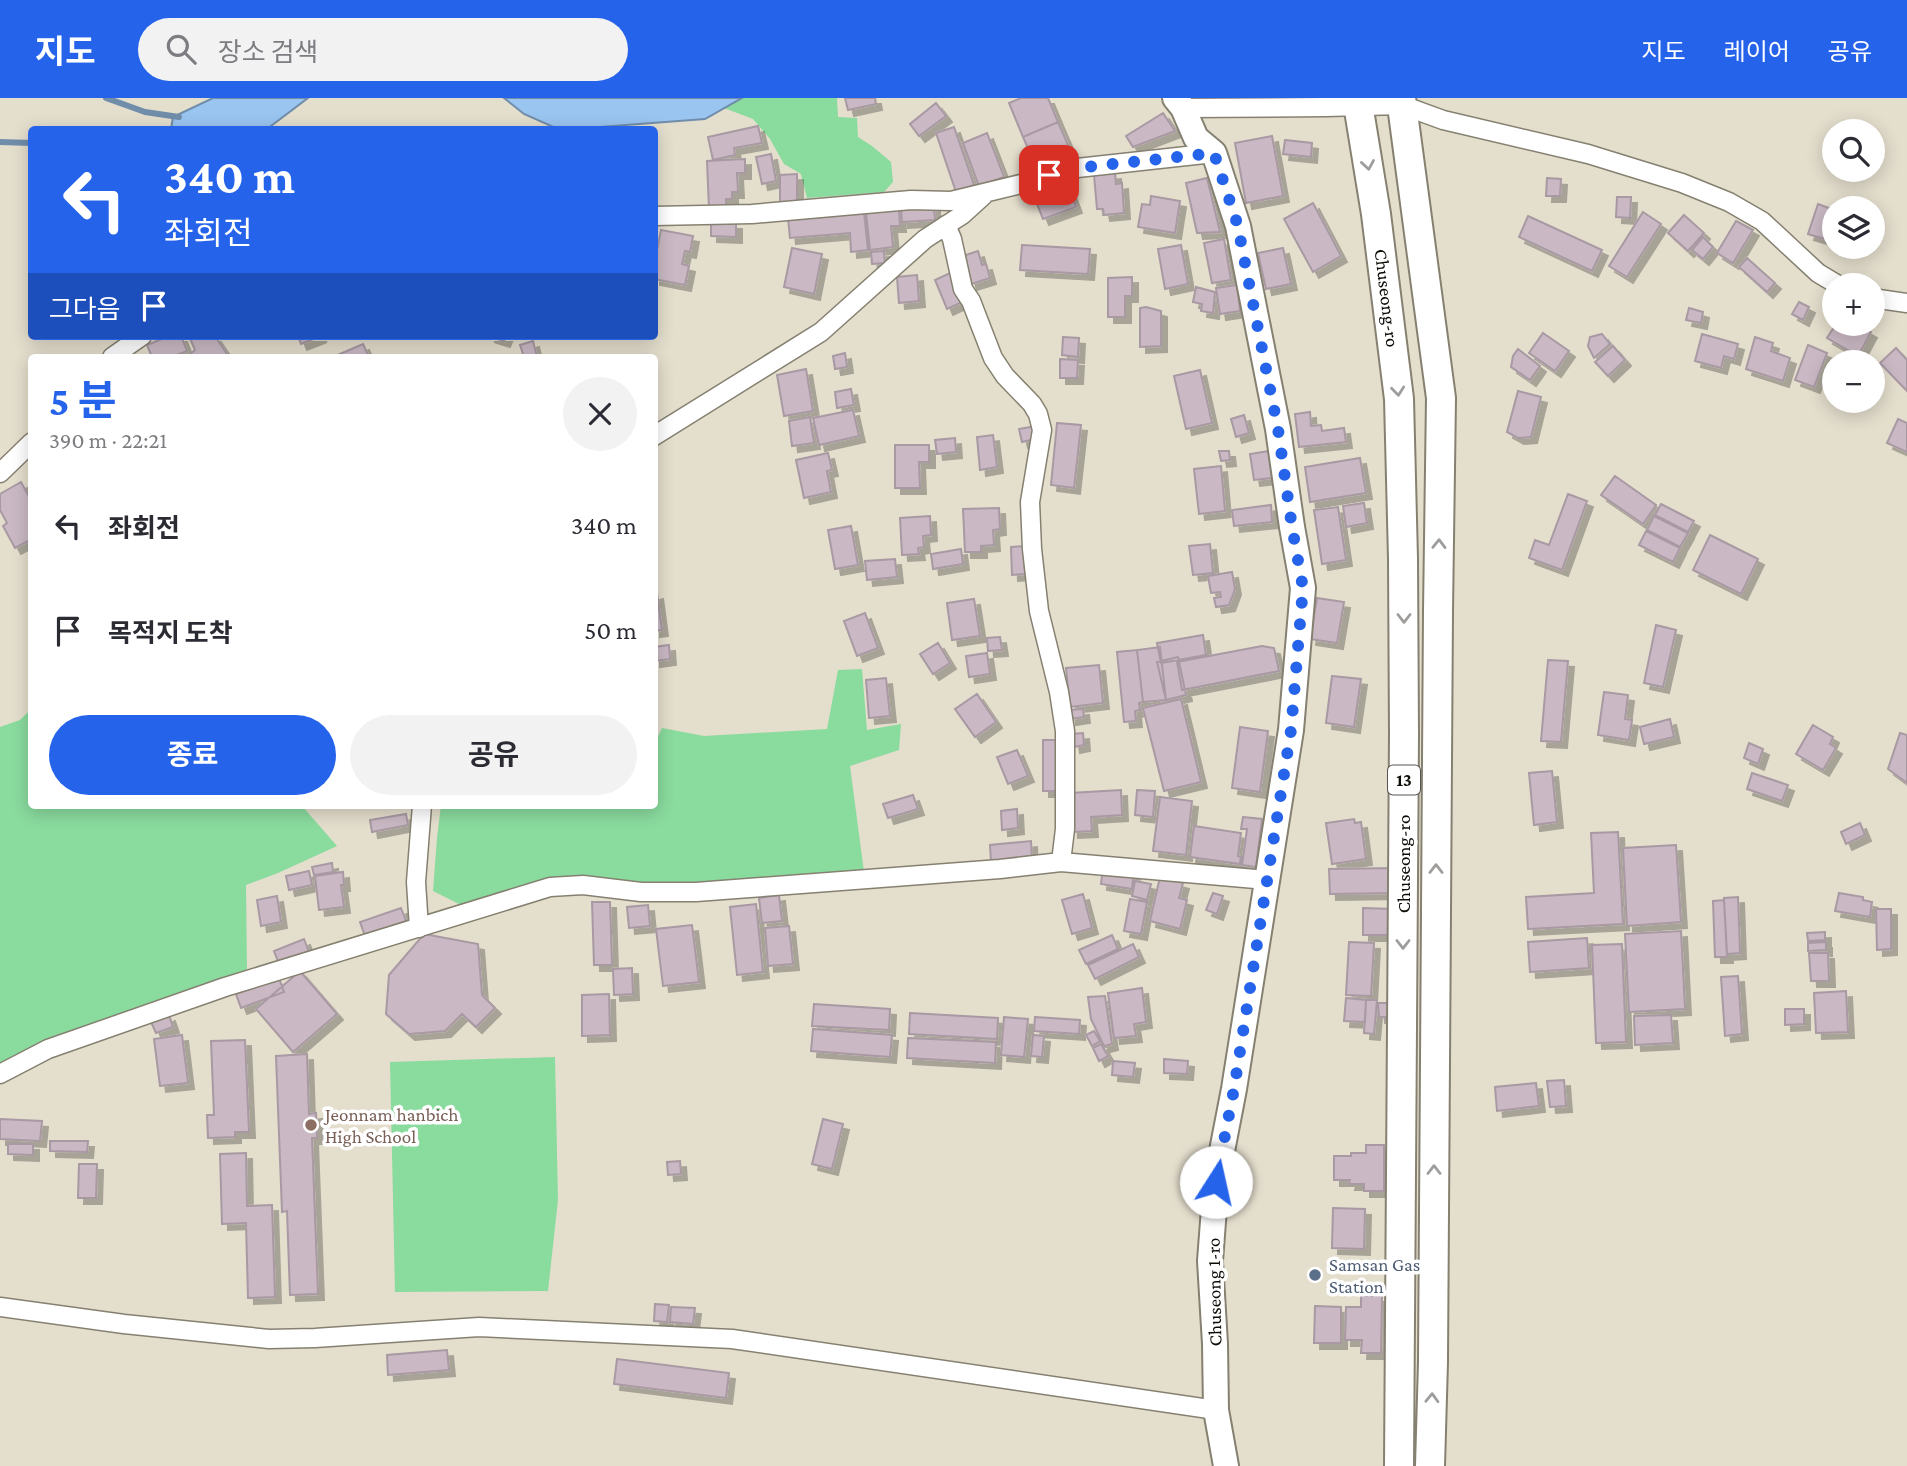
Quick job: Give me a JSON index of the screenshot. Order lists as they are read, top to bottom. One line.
{"streets":{"main road":["Chuseong-ro","13"],"street":["Chuseong 1-ro"]},"places":["Jeonnam hanbich High School","Samsan Gas Station"],"page":{"header":"지도","search":"장소 검색","nav":["지도","레이어","공유"],"map_buttons":["+","−"],"turn":["340 m","좌회전"],"then":"그다음","heading":["5 분","390 m · 22:21"],"list":[{"name":"좌회전","value":"340 m"},{"name":"목적지 도착","value":"50 m"}],"buttons":["종료","공유"]}}
